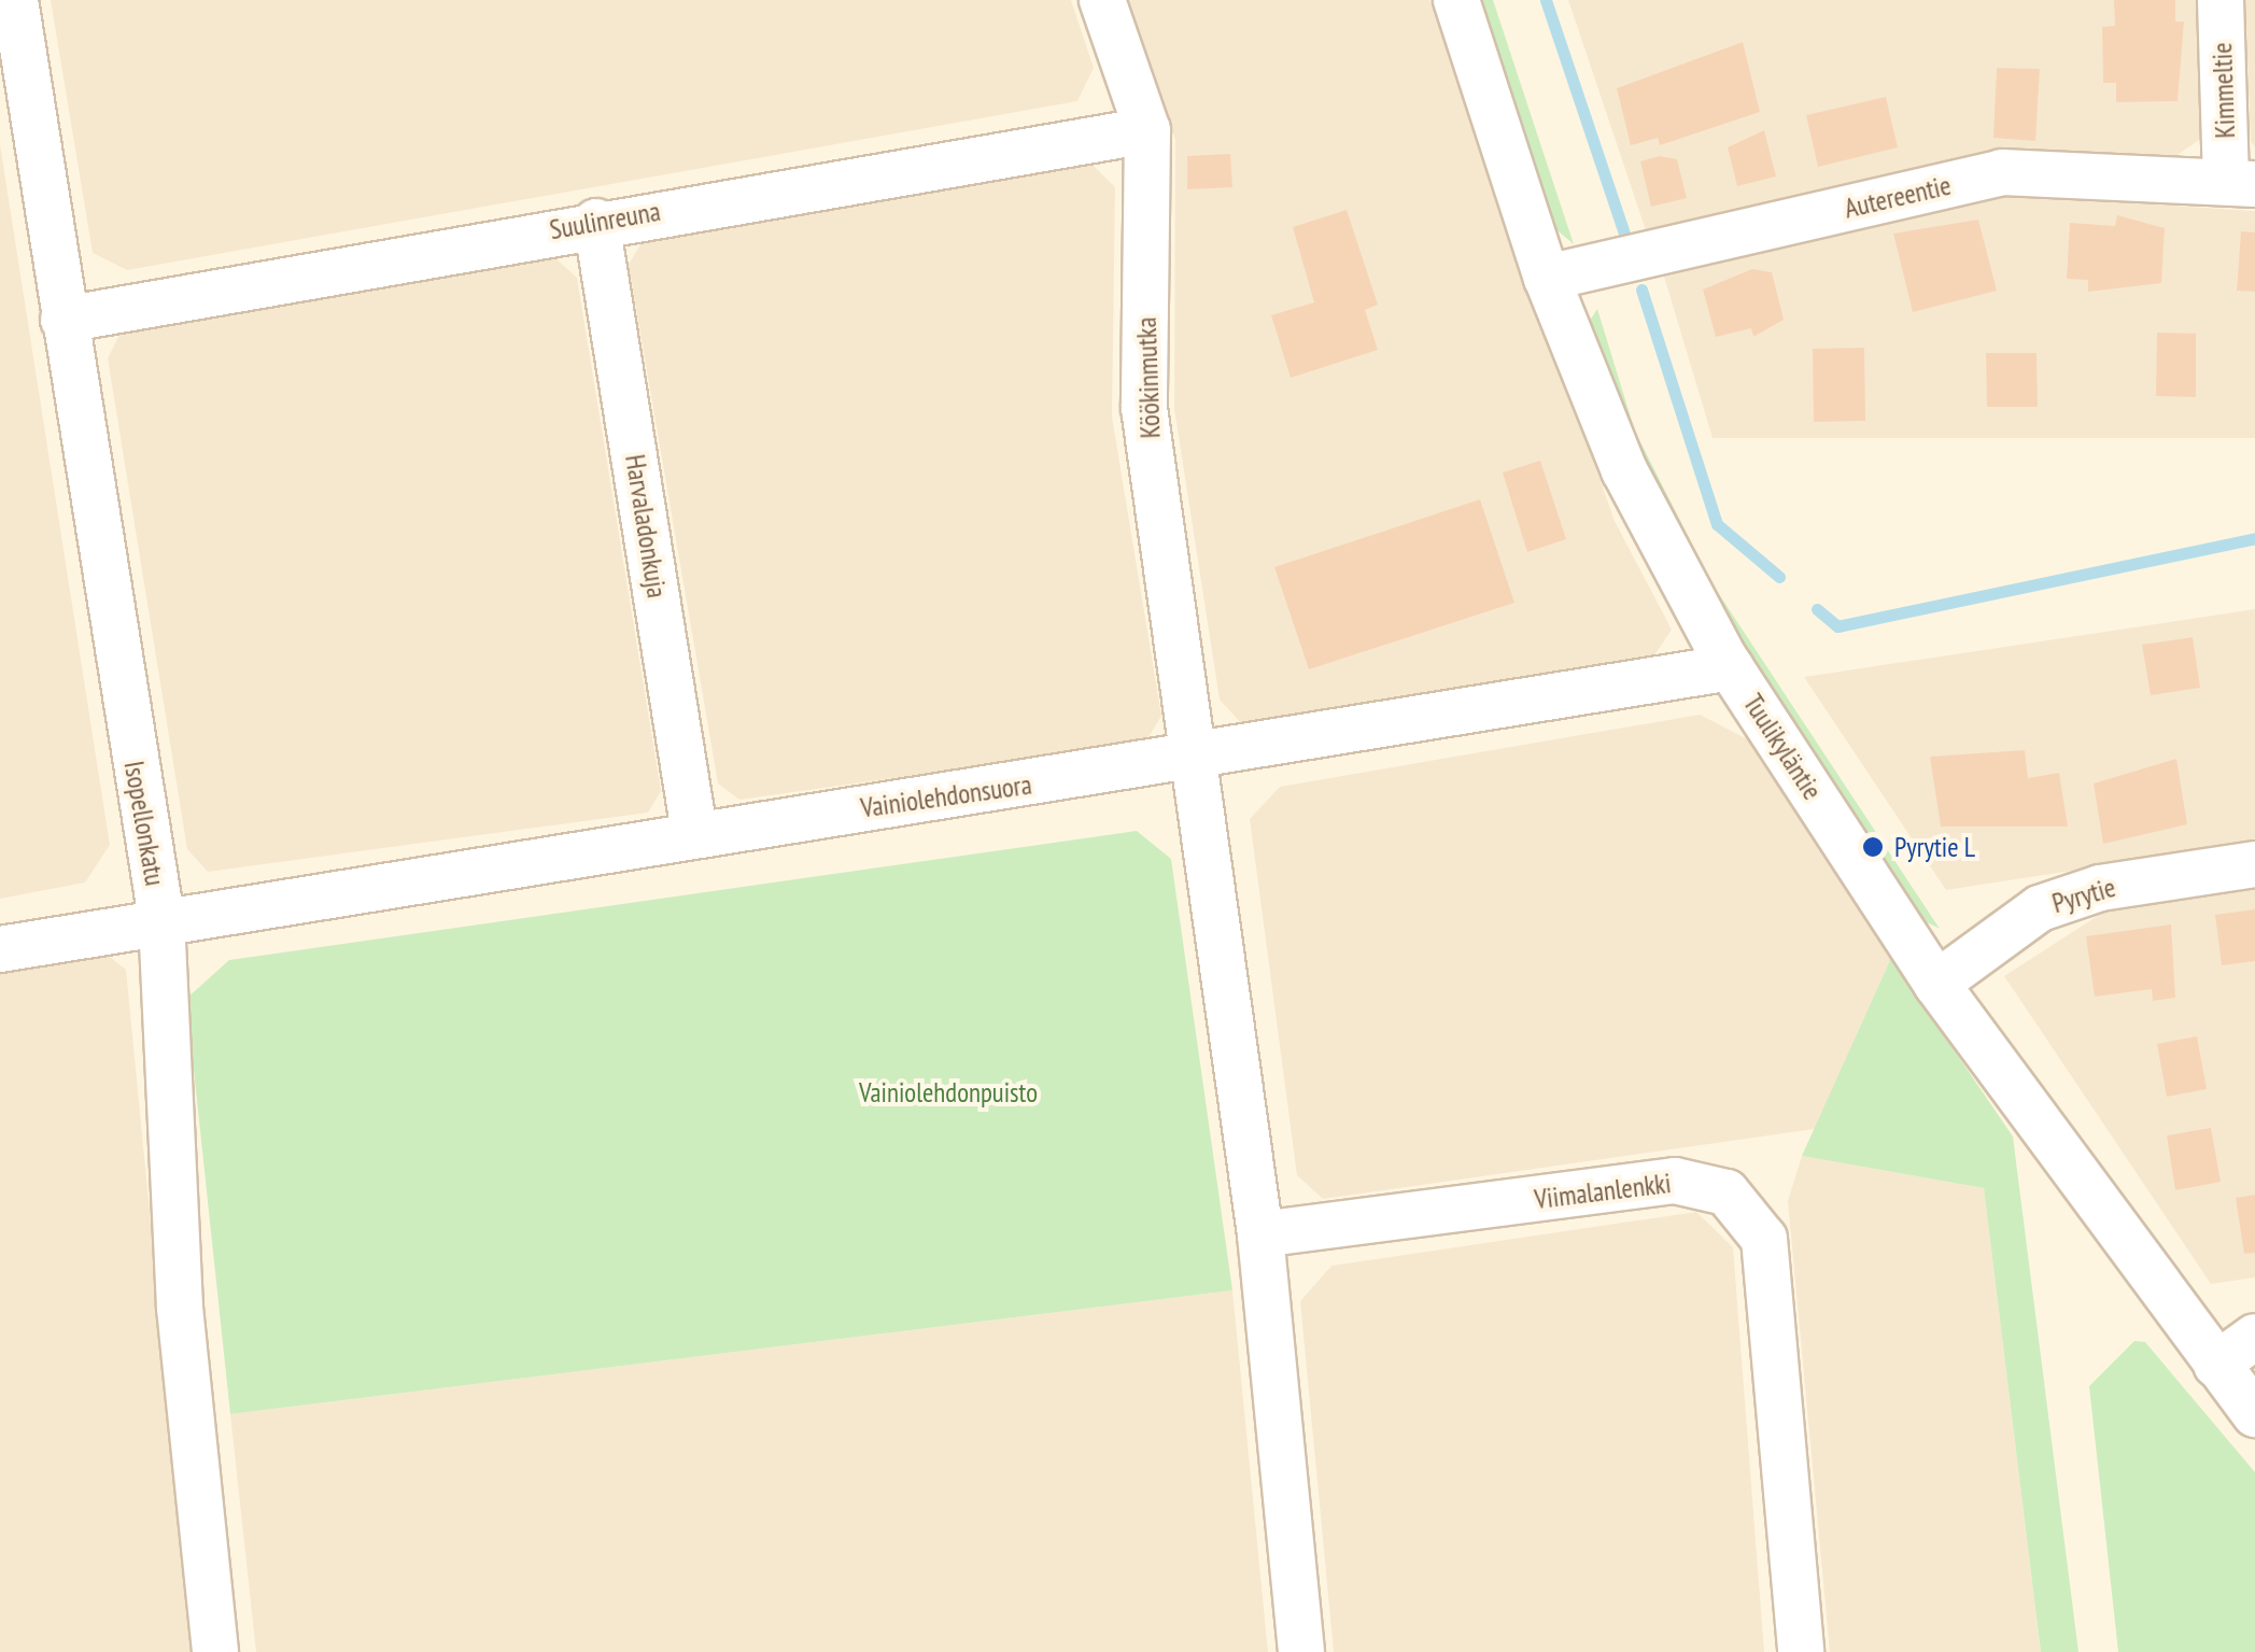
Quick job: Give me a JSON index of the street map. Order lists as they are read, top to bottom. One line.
{"streets":{"street":["Kimmeltie","Autereentie","Suulinreuna","Köökinmutka","Harvaladonkuja","Tuulikyläntie","Vainiolehdonsuora","Isopellonkatu","Pyrytie","Viimalanlenkki"]},"crossings":[["Kimmeltie","Autereentie"],["Autereentie","Tuulikyläntie"],["Suulinreuna","Köökinmutka"],["Suulinreuna","Harvaladonkuja"],["Suulinreuna","Isopellonkatu"],["Köökinmutka","Vainiolehdonsuora"],["Harvaladonkuja","Vainiolehdonsuora"],["Tuulikyläntie","Vainiolehdonsuora"],["Tuulikyläntie","Pyrytie"],["Vainiolehdonsuora","Isopellonkatu"]],"parks":["Vainiolehdonpuisto"],"places":["Pyrytie L"]}
